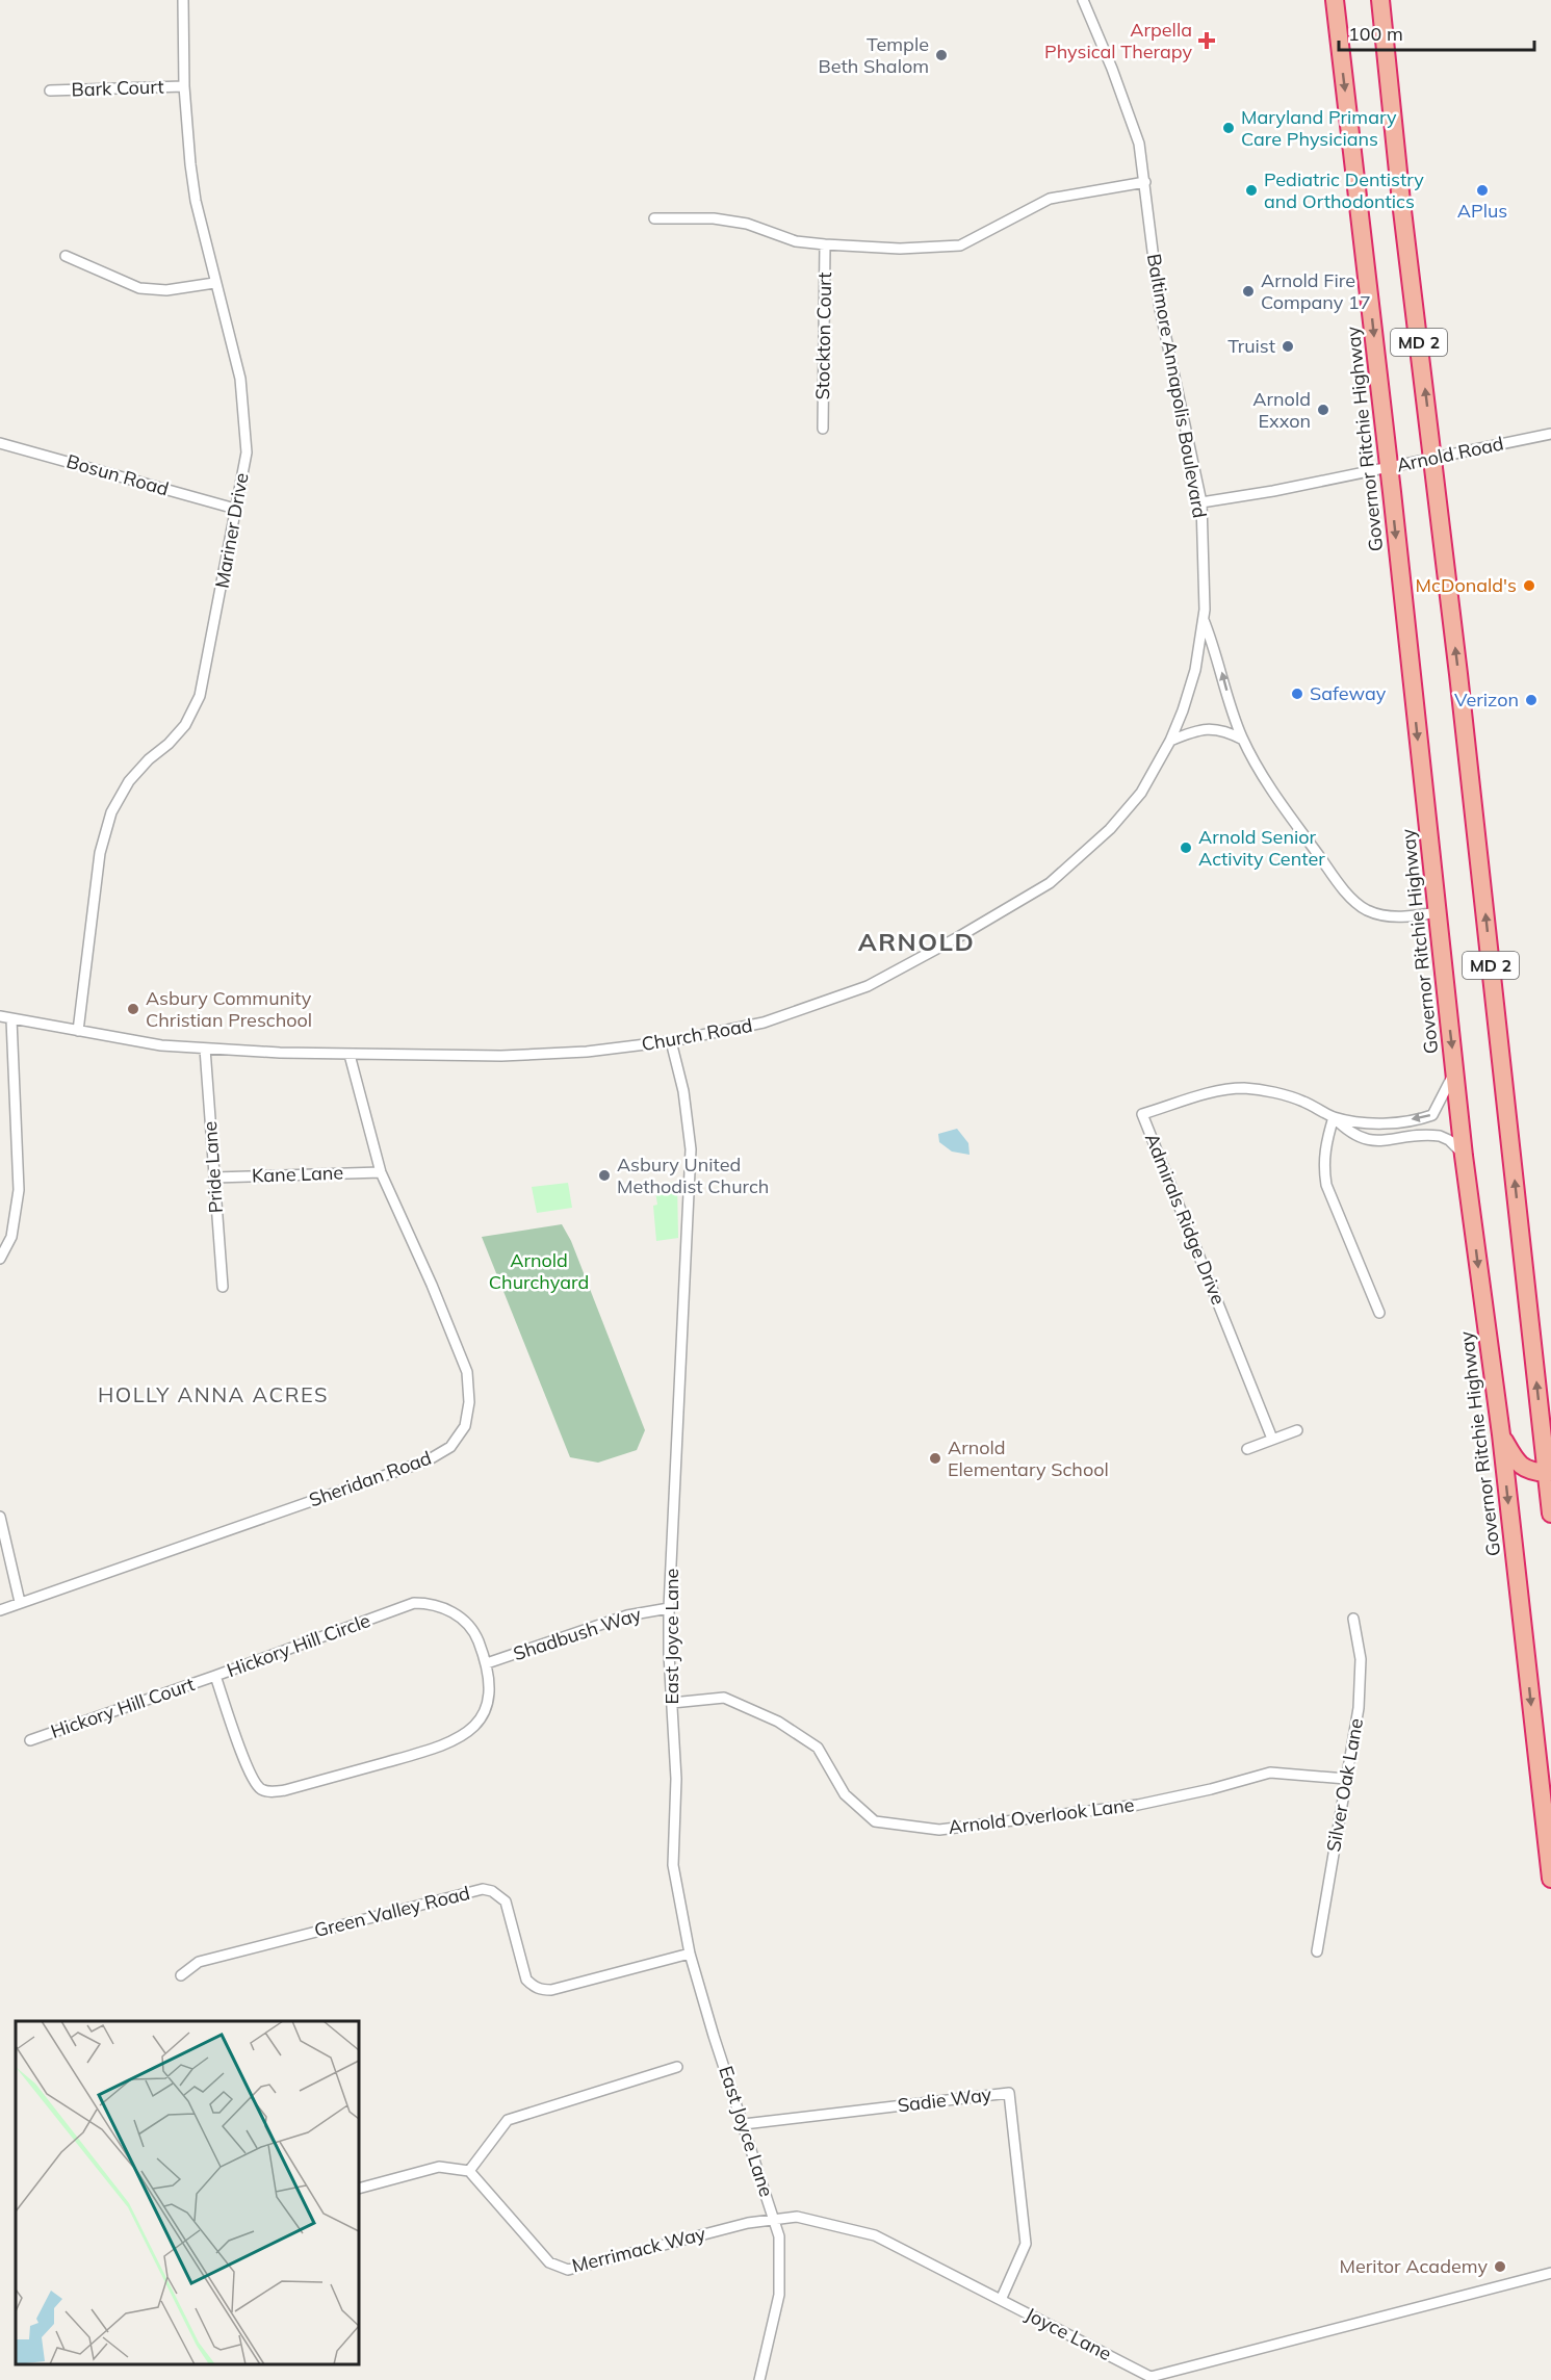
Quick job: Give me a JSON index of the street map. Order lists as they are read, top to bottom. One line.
{"streets":{"highway":["MD 2","Governor Ritchie Highway"],"street":["Bark Court","Stockton Court","Baltimore Annapolis Boulevard","Arnold Road","Bosun Road","Mariner Drive","Church Road","Pride Lane","Kane Lane","Admirals Ridge Drive","Sheridan Road","Shadbush Way","East Joyce Lane","Hickory Hill Circle","Hickory Hill Court","Silver Oak Lane","Arnold Overlook Lane","Green Valley Road","Sadie Way","Merrimack Way","Joyce Lane"]},"crossings":[["Bark Court","Mariner Drive"],["MD 2","Arnold Road"],["Baltimore Annapolis Boulevard","Governor Ritchie Highway"],["Baltimore Annapolis Boulevard","Arnold Road"],["Baltimore Annapolis Boulevard","Church Road"],["Governor Ritchie Highway","Arnold Road"],["Governor Ritchie Highway","Admirals Ridge Drive"],["Bosun Road","Mariner Drive"],["Mariner Drive","Church Road"],["Church Road","Pride Lane"],["Church Road","Sheridan Road"],["Church Road","East Joyce Lane"],["Pride Lane","Kane Lane"],["Kane Lane","Sheridan Road"],["Shadbush Way","East Joyce Lane"],["Shadbush Way","Hickory Hill Circle"],["East Joyce Lane","Arnold Overlook Lane"],["East Joyce Lane","Green Valley Road"],["East Joyce Lane","Sadie Way"],["East Joyce Lane","Merrimack Way"],["East Joyce Lane","Joyce Lane"],["Hickory Hill Circle","Hickory Hill Court"],["Silver Oak Lane","Arnold Overlook Lane"],["Sadie Way","Joyce Lane"],["Merrimack Way","Joyce Lane"]],"districts":["ARNOLD","HOLLY ANNA ACRES"],"parks":["Arnold Churchyard"],"places":{"health":["Arpella Physical Therapy"],"other":["Temple Beth Shalom","Maryland Primary Care Physicians","Pediatric Dentistry and Orthodontics","APlus","Arnold Fire Company 17","Truist","Arnold Exxon","McDonald's","Safeway","Verizon","Arnold Senior Activity Center","Asbury Community Christian Preschool","Asbury United Methodist Church","Arnold Elementary School","Meritor Academy"]},"scale_bar":"100 m"}
